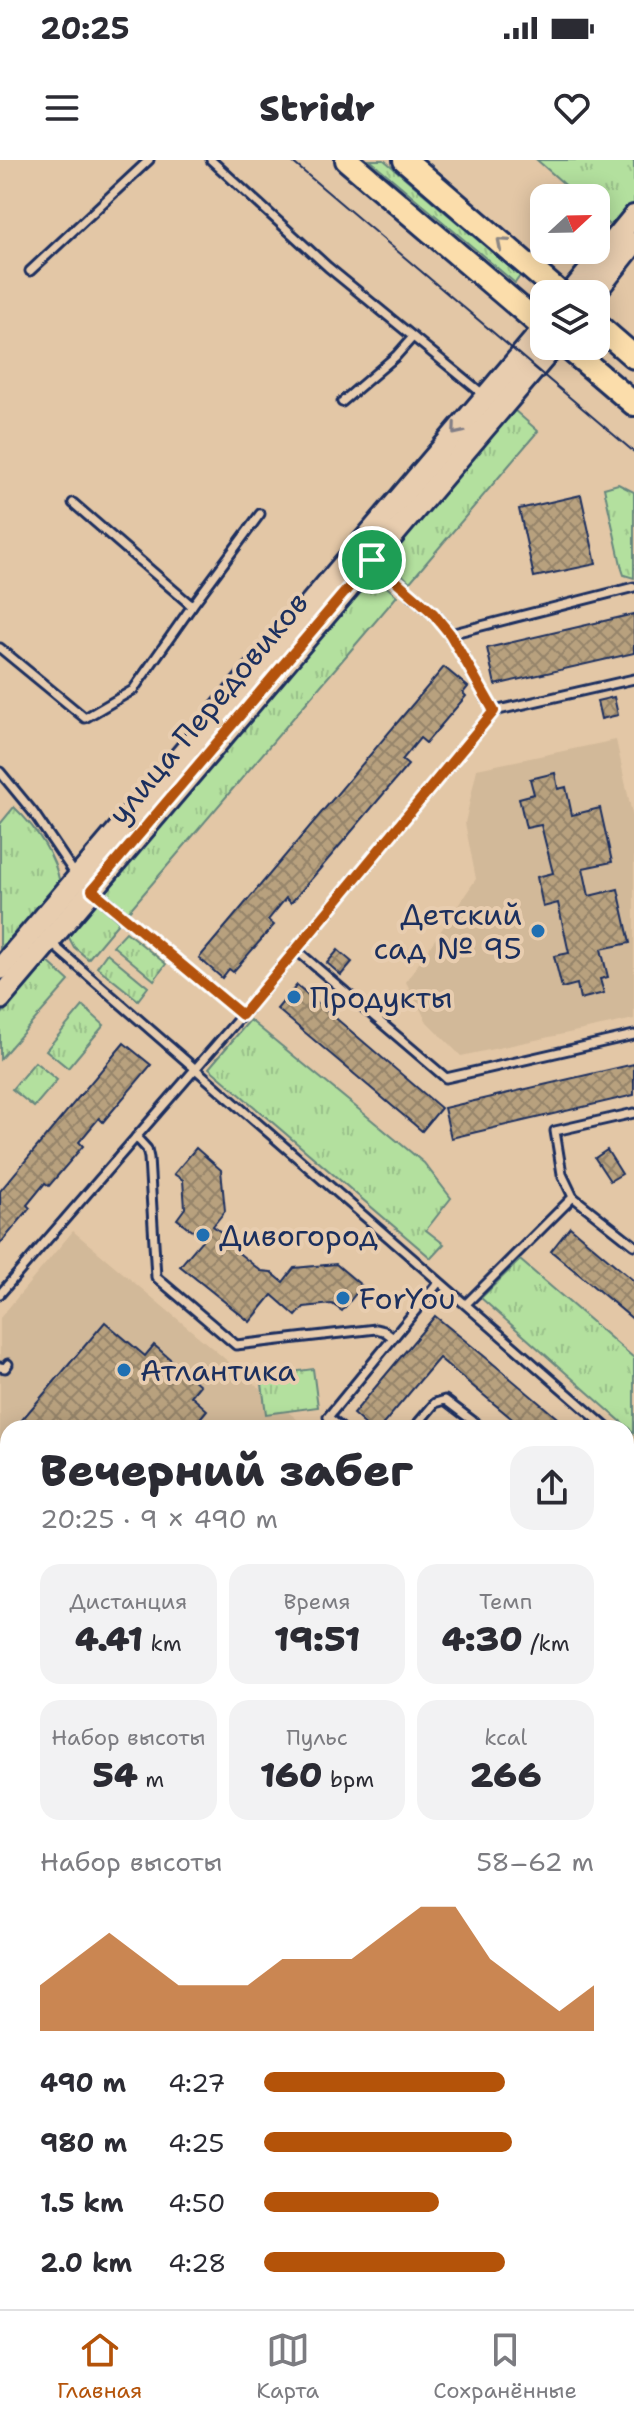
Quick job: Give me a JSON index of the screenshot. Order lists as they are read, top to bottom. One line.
{"streets":{"street":["улица Передовиков"]},"places":["Детский сад № 95","Продукты","Дивогород","ForYou","Атлантика"],"north":"right","page":{"status":"20:25","header":"Stridr","heading":["Вечерний забег","20:25 · 9 × 490 m"],"stats":[["Дистанция","4.41 km"],["Время","19:51"],["Темп","4:30 /km"],["Набор высоты","54 m"],["Пульс","160 bpm"],["kcal","266"]],"chart":["Набор высоты","58–62 m"],"list":[{"name":"490 m","note":"4:27"},{"name":"980 m","note":"4:25"},{"name":"1.5 km","note":"4:50"},{"name":"2.0 km","note":"4:28"}],"tabs":["Главная","Карта","Сохранённые"]}}
